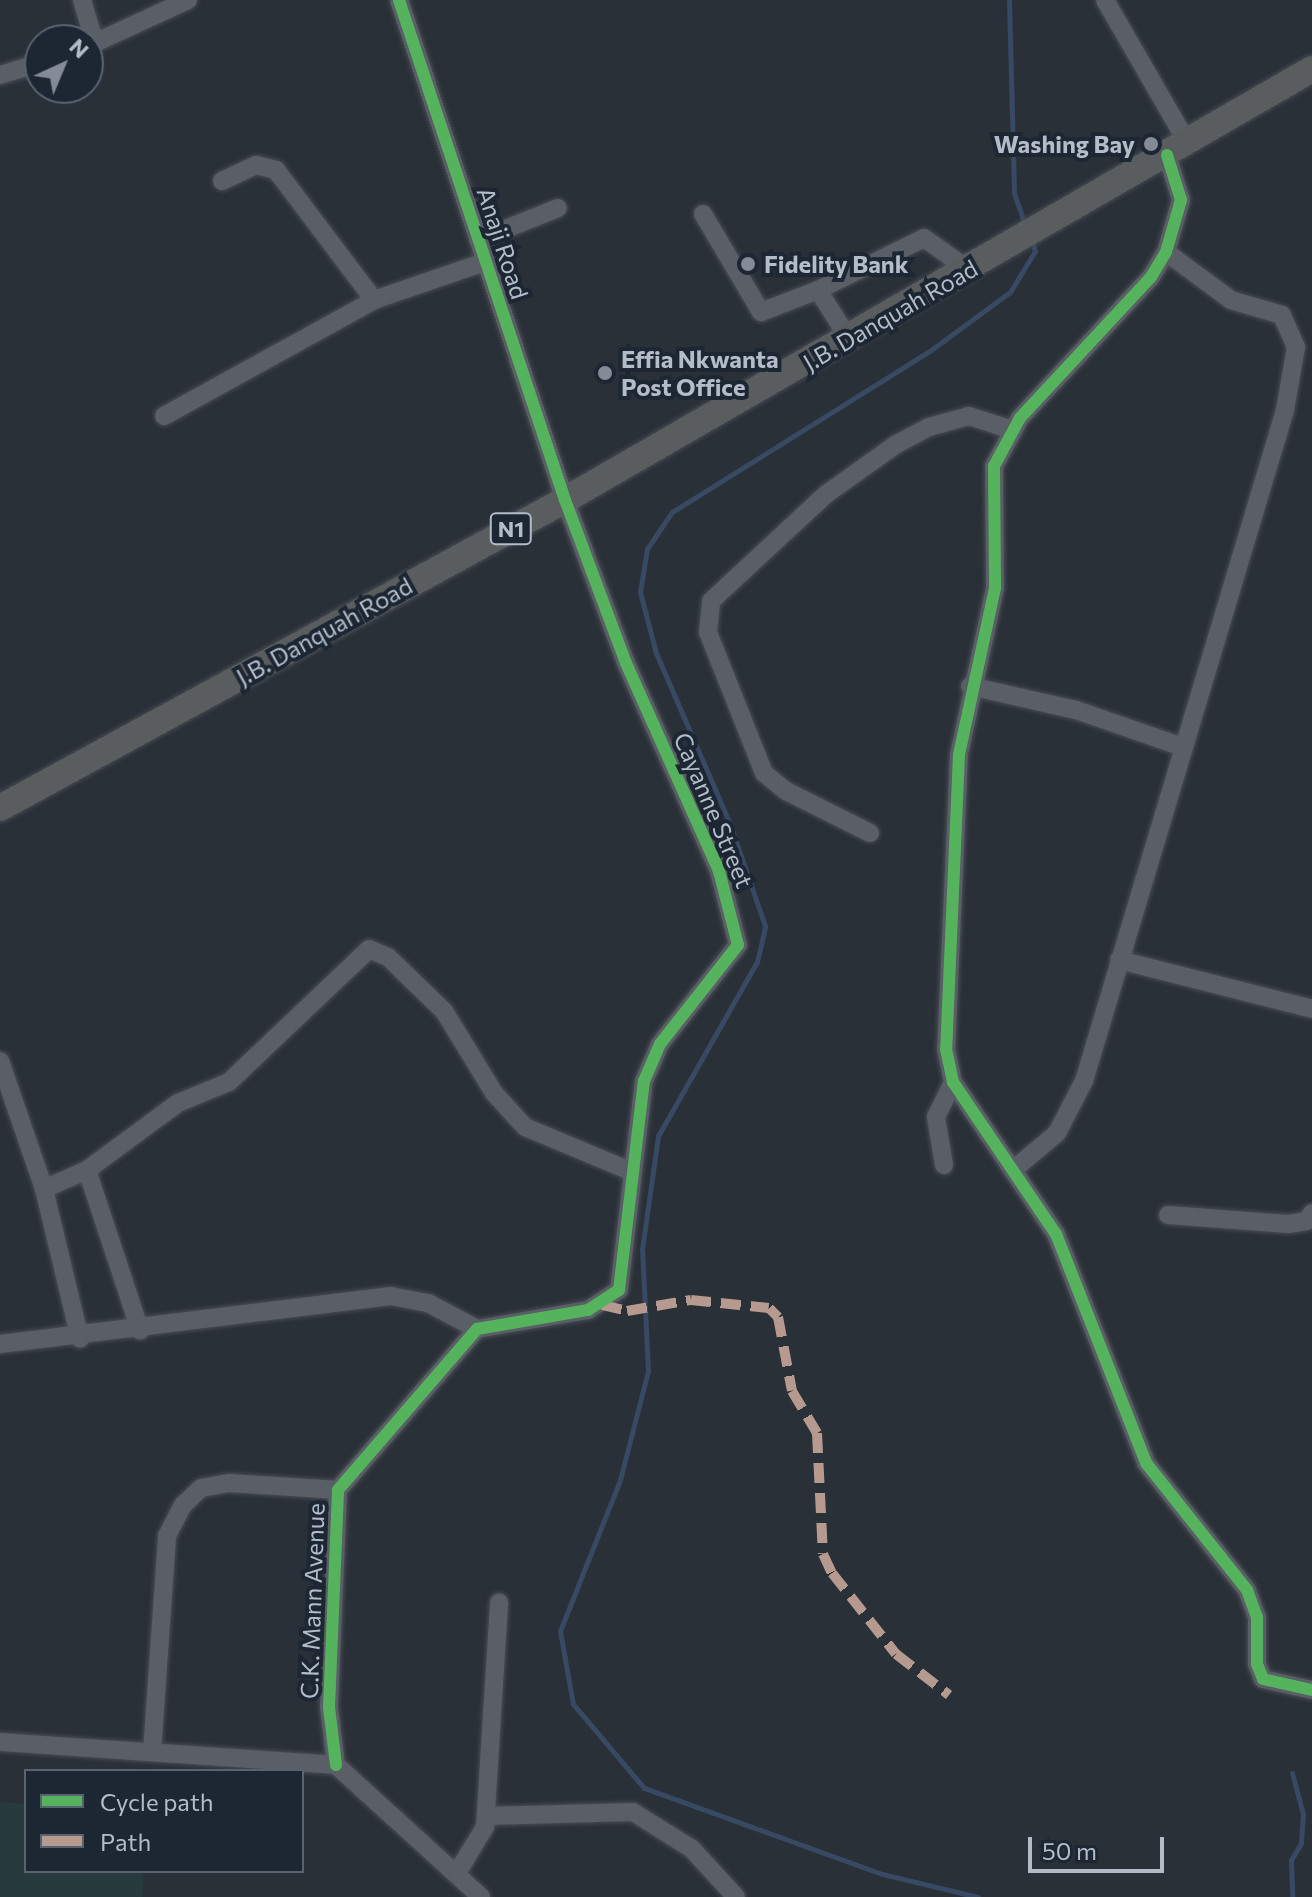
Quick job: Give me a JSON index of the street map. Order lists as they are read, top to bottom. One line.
{"streets":{"highway":["J.B. Danquah Road","N1"],"street":["Anaji Road","Cayanne Street","C.K. Mann Avenue"]},"crossings":[["Anaji Road","J.B. Danquah Road"],["Anaji Road","Cayanne Street"],["J.B. Danquah Road","Cayanne Street"]],"places":["Washing Bay","Fidelity Bank","Effia Nkwanta Post Office"],"legend":["Cycle path","Path"],"scale_bar":"50 m","north":"top right"}
